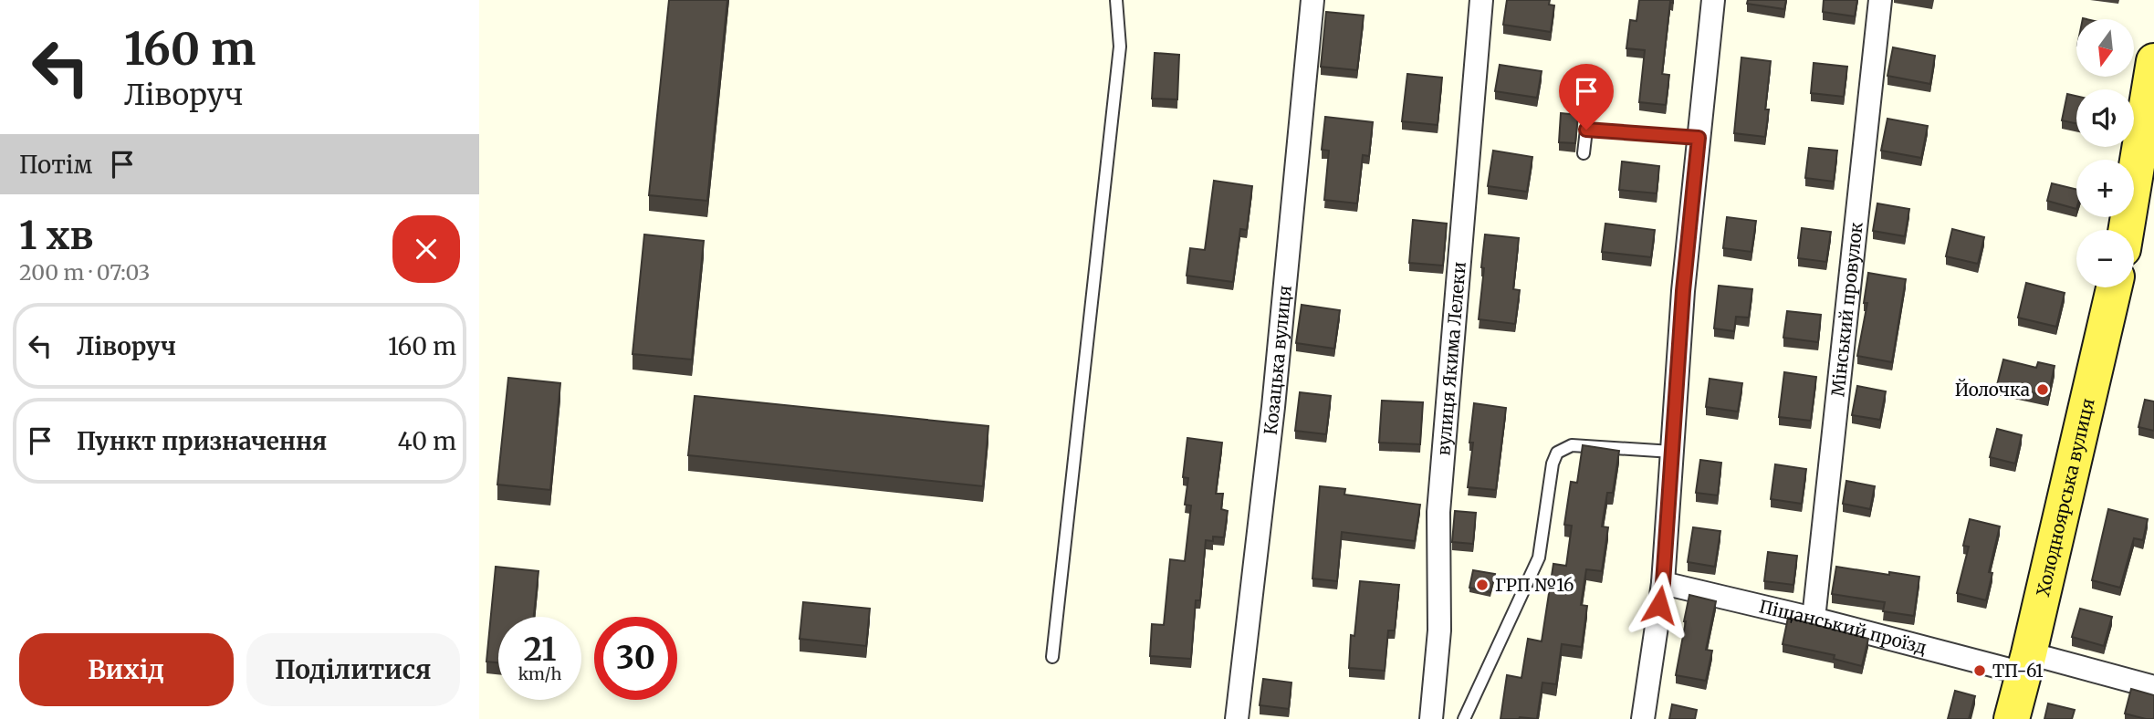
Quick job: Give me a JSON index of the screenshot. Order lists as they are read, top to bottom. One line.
{"streets":{"main road":["Холодноярська вулиця"],"street":["Мінський провулок","Козацька вулиця","вулиця Якима Лелеки","Піщанський проїзд"]},"crossings":[["Мінський провулок","Піщанський проїзд"],["Холодноярська вулиця","Піщанський проїзд"]],"places":["Йолочка","ГРП №16","ТП-61"],"north":"bottom","page":{"turn":["160 m","Ліворуч"],"map_buttons":["+","−"],"then":"Потім","heading":["1 хв","200 m · 07:03"],"list":[{"name":"Ліворуч","value":"160 m"},{"name":"Пункт призначення","value":"40 m"}],"speed":"21 km/h","limit":"30","buttons":["Вихід","Поділитися"]}}
